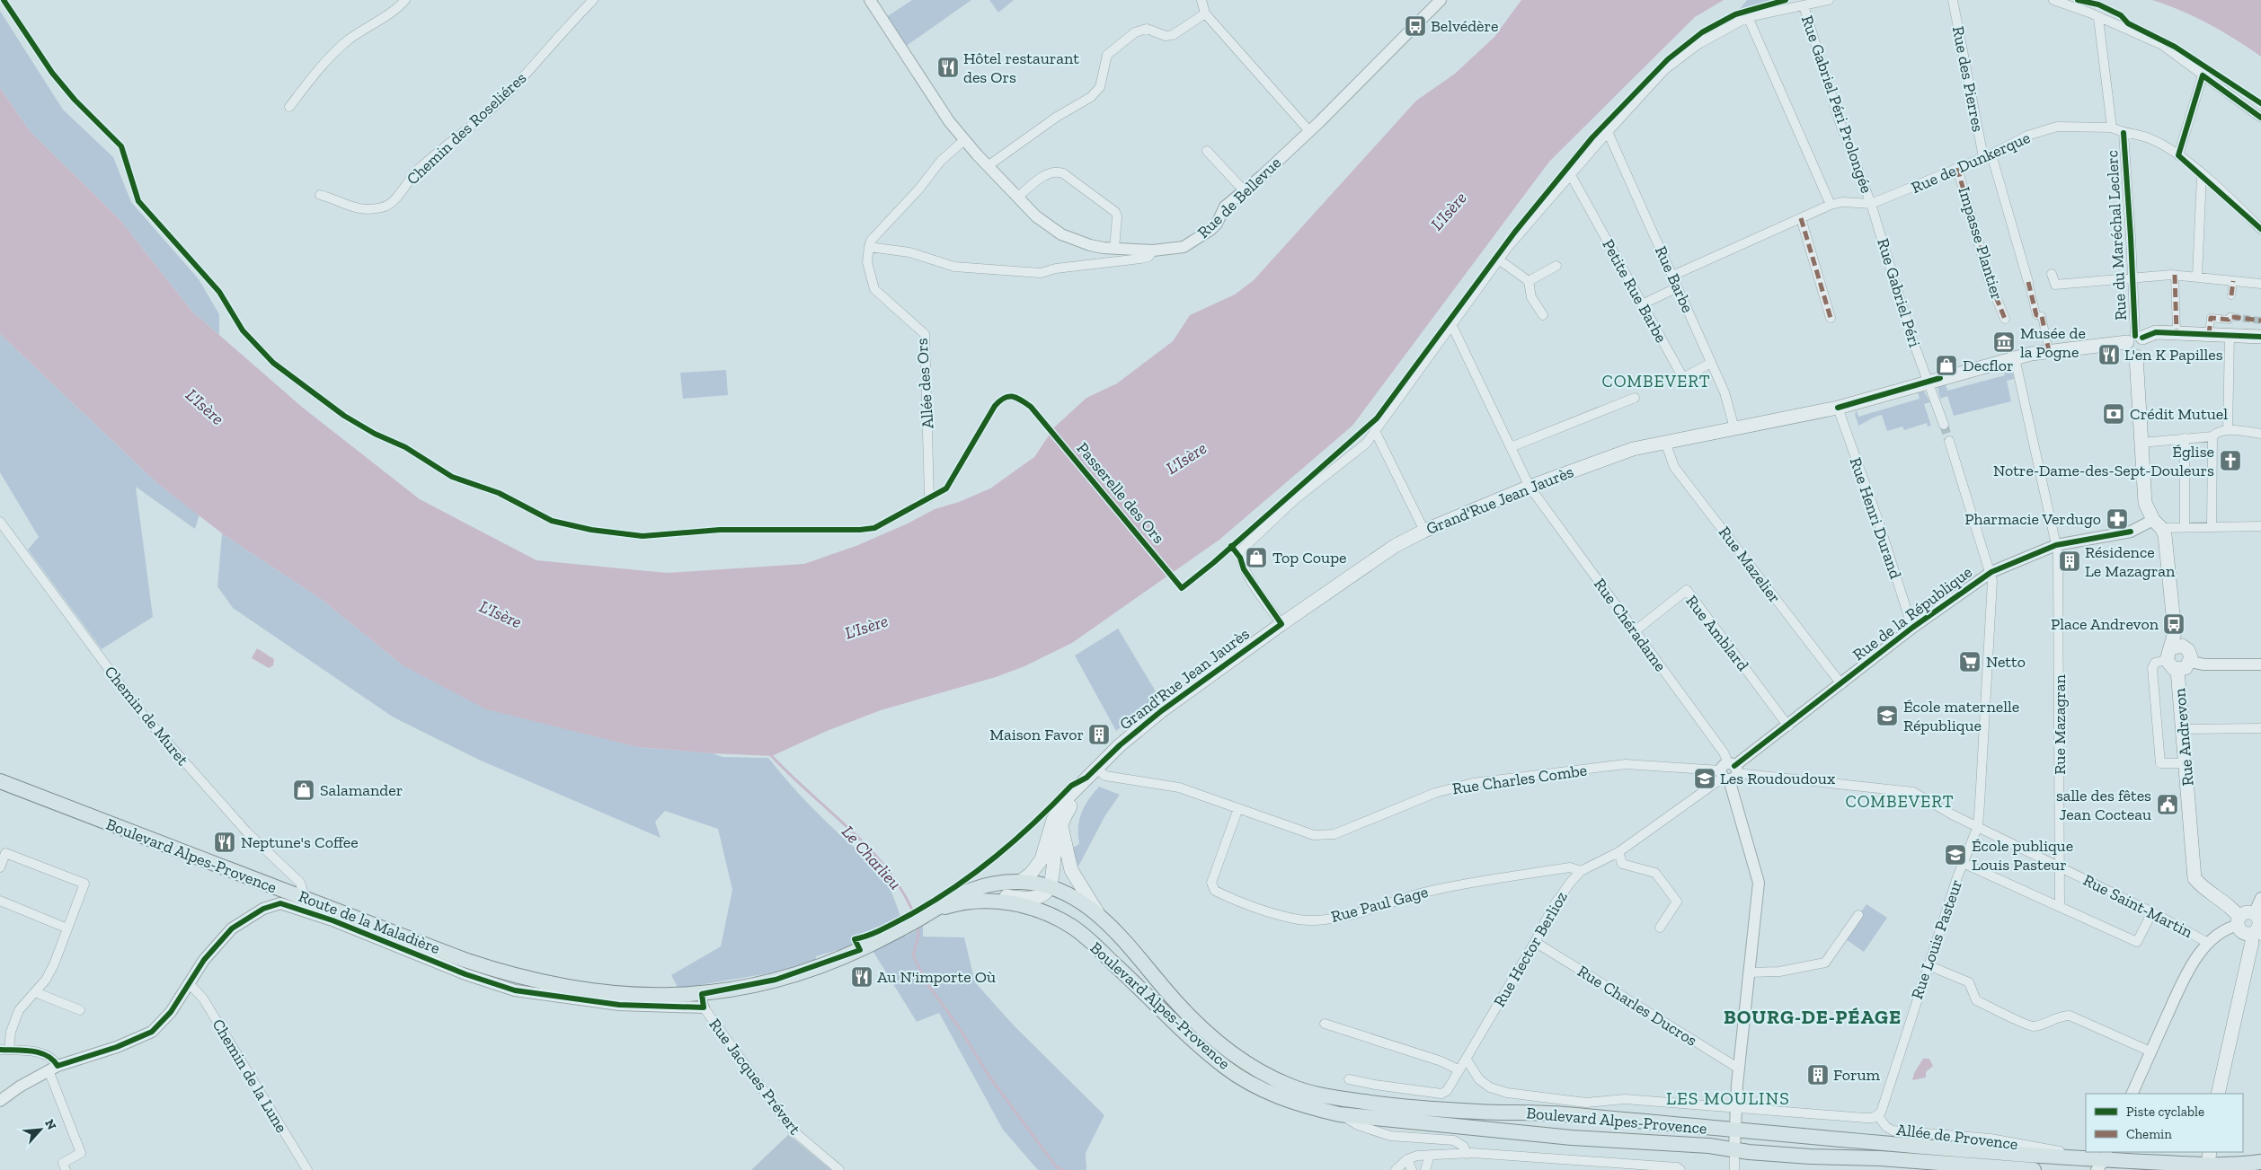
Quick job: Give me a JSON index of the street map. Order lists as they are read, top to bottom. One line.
{"streets":{"main road":["Grand'Rue Jean Jaurès","Rue Andrevon","Boulevard Alpes-Provence"],"street":["Rue des Pierres","Rue Gabriel Péri Prolongée","Chemin des Roseliéres","Rue de Dunkerque","Rue de Bellevue","Rue du Maréchal Leclerc","Impasse Plantier","Rue Barbe","Petite Rue Barbe","Rue Gabriel Péri","Allée des Ors","Rue Henri Durand","Rue Mazelier","Rue de la République","Rue Chéradame","Rue Amblard","Chemin de Muret","Rue Mazagran","Rue Charles Combe","Rue Paul Gage","Rue Saint-Martin","Route de la Maladière","Rue Louis Pasteur","Rue Hector Berlioz","Rue Charles Ducros","Chemin de la Lune","Rue Jacques Prévert","Allée de Provence"],"cycle path":["Passerelle des Ors"]},"crossings":[["Rue des Pierres","Rue de Dunkerque"],["Rue Gabriel Péri Prolongée","Rue de Dunkerque"],["Rue Gabriel Péri Prolongée","Rue Gabriel Péri"],["Rue de Dunkerque","Rue du Maréchal Leclerc"],["Rue de Dunkerque","Impasse Plantier"],["Rue de Dunkerque","Rue Barbe"],["Rue de Dunkerque","Rue Gabriel Péri"],["Rue du Maréchal Leclerc","Grand'Rue Jean Jaurès"],["Rue Barbe","Petite Rue Barbe"],["Rue Barbe","Grand'Rue Jean Jaurès"],["Rue Gabriel Péri","Grand'Rue Jean Jaurès"],["Grand'Rue Jean Jaurès","Rue Henri Durand"],["Grand'Rue Jean Jaurès","Rue Mazelier"],["Grand'Rue Jean Jaurès","Rue Chéradame"],["Grand'Rue Jean Jaurès","Rue Mazagran"],["Grand'Rue Jean Jaurès","Rue Charles Combe"],["Rue Henri Durand","Rue de la République"],["Rue Mazelier","Rue de la République"],["Rue de la République","Rue Chéradame"],["Rue de la République","Rue Amblard"],["Rue de la République","Rue Mazagran"],["Rue de la République","Rue Charles Combe"],["Rue de la République","Rue Saint-Martin"],["Rue de la République","Rue Louis Pasteur"],["Rue de la République","Rue Hector Berlioz"],["Rue Chéradame","Rue Amblard"],["Rue Chéradame","Rue Charles Combe"],["Rue Chéradame","Rue Saint-Martin"],["Rue Chéradame","Rue Hector Berlioz"],["Chemin de Muret","Boulevard Alpes-Provence"],["Rue Mazagran","Rue Saint-Martin"],["Rue Charles Combe","Rue Paul Gage"],["Rue Charles Combe","Rue Saint-Martin"],["Rue Charles Combe","Rue Hector Berlioz"],["Boulevard Alpes-Provence","Route de la Maladière"],["Boulevard Alpes-Provence","Rue Jacques Prévert"],["Boulevard Alpes-Provence","Allée de Provence"],["Rue Paul Gage","Rue Hector Berlioz"],["Rue Saint-Martin","Rue Louis Pasteur"],["Rue Saint-Martin","Rue Hector Berlioz"],["Route de la Maladière","Chemin de la Lune"],["Route de la Maladière","Rue Jacques Prévert"],["Rue Louis Pasteur","Allée de Provence"],["Rue Hector Berlioz","Rue Charles Ducros"],["Rue Hector Berlioz","Allée de Provence"]],"districts":["COMBEVERT","COMBEVERT","BOURG-DE-PÉAGE","LES MOULINS"],"water":["L'Isère","Le Charlieu"],"places":{"bus stop":["Belvédère","Place Andrevon"],"restaurant":["Hôtel restaurant des Ors","L'en K Papilles","Neptune's Coffee","Au N'importe Où"],"museum":["Musée de la Pogne"],"shop":["Decflor","Top Coupe","Salamander"],"bank":["Crédit Mutuel"],"church":["Église Notre-Dame-des-Sept-Douleurs"],"pharmacy":["Pharmacie Verdugo"],"building":["Résidence Le Mazagran","Maison Favor","Forum"],"supermarket":["Netto"],"school or university":["École maternelle République","Les Roudoudoux","École publique Louis Pasteur"],"public building":["salle des fêtes Jean Cocteau"]},"legend":["Piste cyclable","Chemin"],"north":"top right"}
